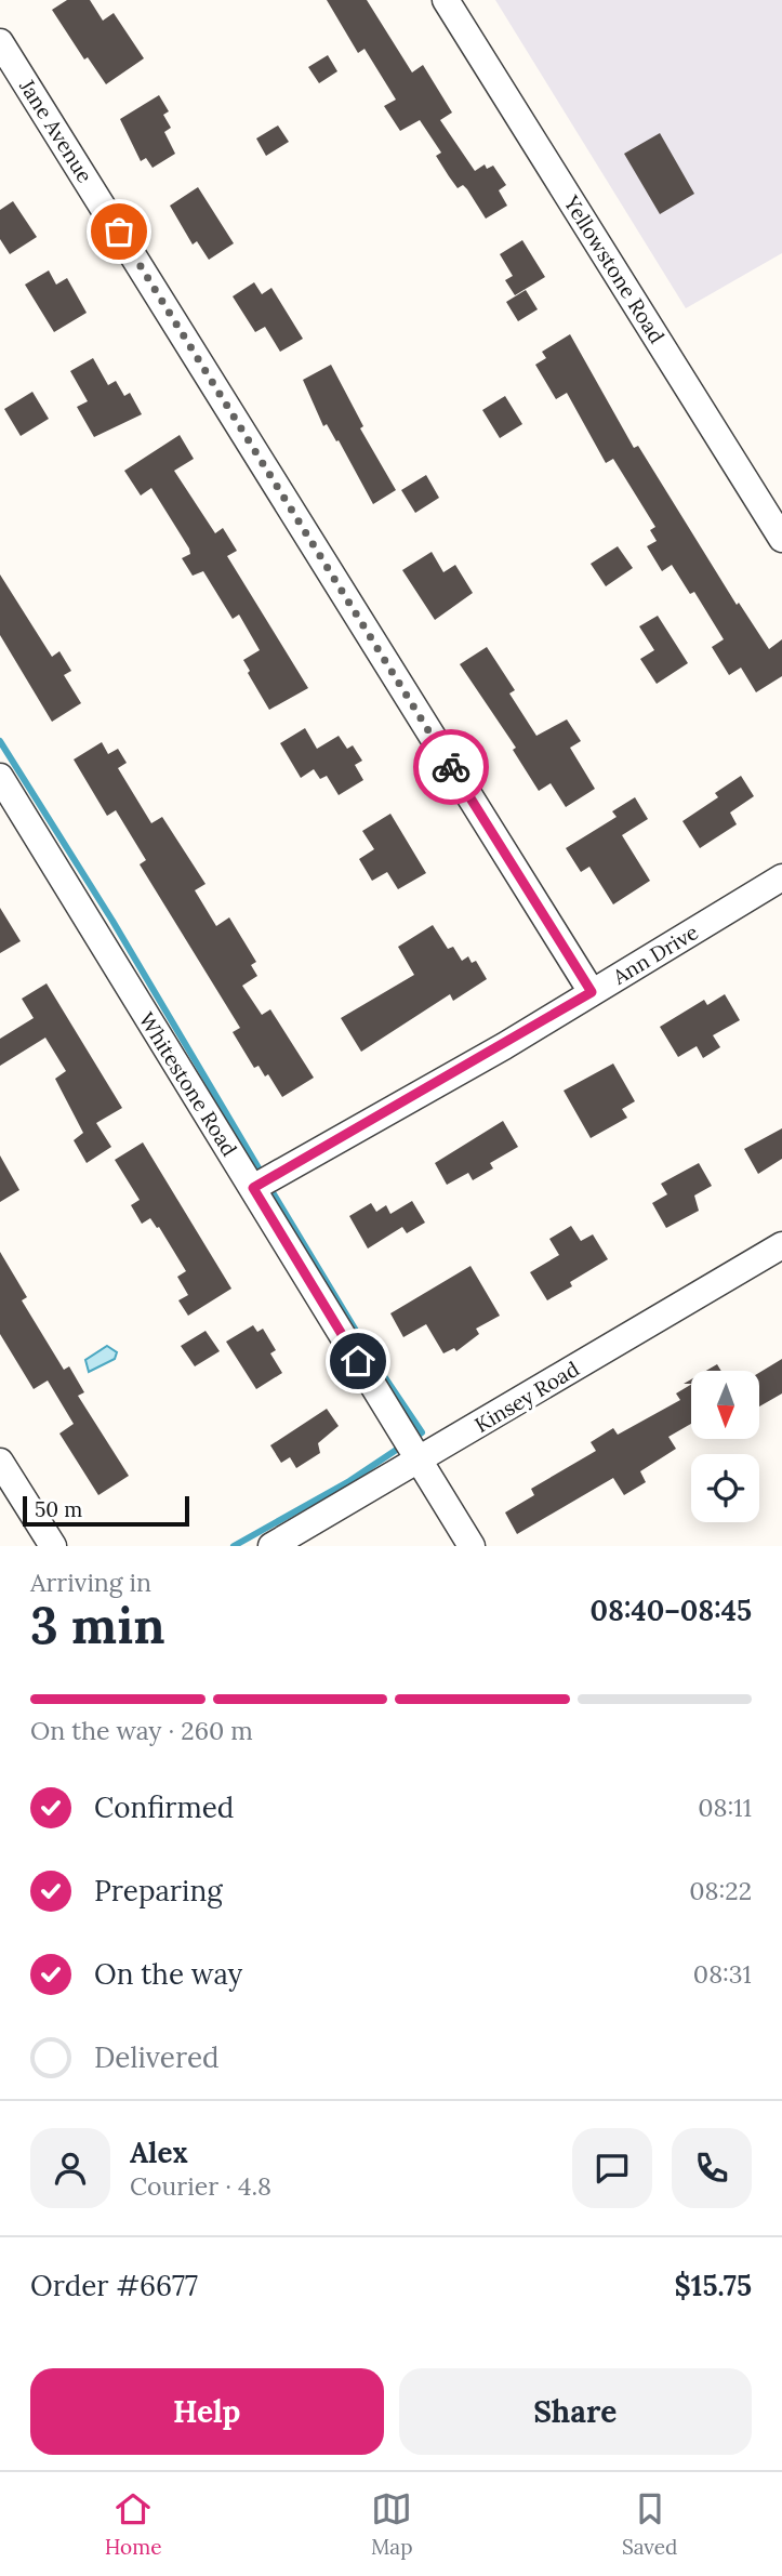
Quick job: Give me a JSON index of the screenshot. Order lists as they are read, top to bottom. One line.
{"streets":{"street":["Jane Avenue","Yellowstone Road","Ann Drive","Whitestone Road","Kinsey Road"]},"crossings":[["Jane Avenue","Ann Drive"],["Ann Drive","Whitestone Road"],["Whitestone Road","Kinsey Road"]],"scale_bar":"50 m","north":"bottom","page":{"scale":"50 m","heading":["3 min","Arriving in","08:40–08:45"],"panel":["Alex","Courier · 4.8","Order #6677","$15.75"],"bar":"On the way · 260 m","list":[["Confirmed","08:11"],["Preparing","08:22"],["On the way","08:31"],"Delivered"],"buttons":["Help","Share"],"tabs":["Home","Map","Saved"]}}
